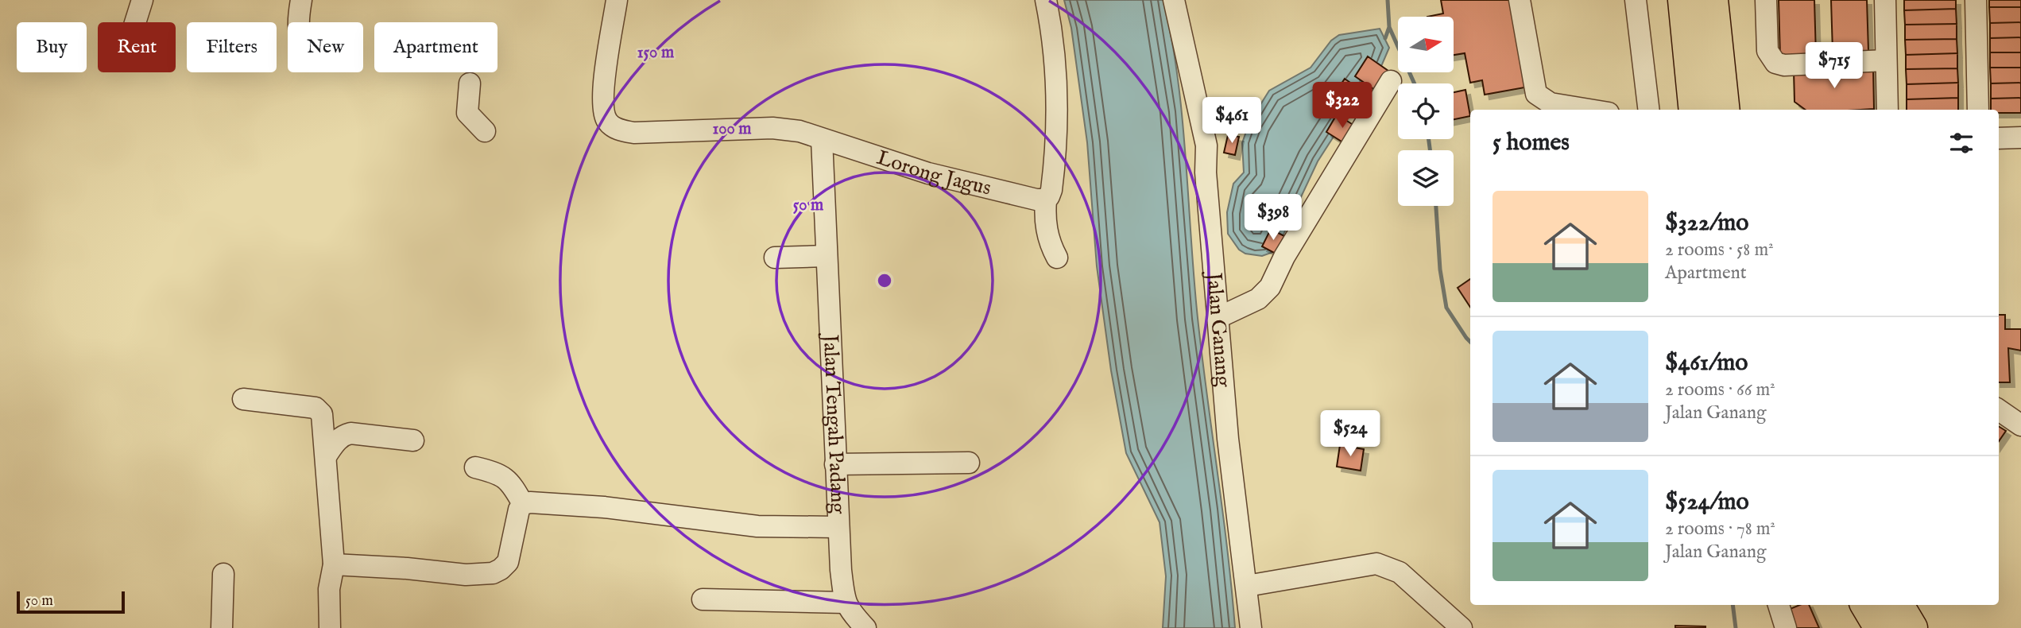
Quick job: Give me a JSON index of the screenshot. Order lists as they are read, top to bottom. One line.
{"streets":{"street":["Lorong Jagus","Jalan Ganang","Jalan Tengah Padang"]},"crossings":[["Lorong Jagus","Jalan Tengah Padang"]],"scale_bar":"50 m","north":"right","page":{"chip":["Buy","Rent","Filters","New","Apartment"],"price":["$715","$322","$461","$398","$524"],"heading":"5 homes","list":[{"name":"$322/mo","note":"2 rooms · 58 m² · Apartment"},{"name":"$461/mo","note":"2 rooms · 66 m² · Jalan Ganang"},{"name":"$524/mo","note":"2 rooms · 78 m² · Jalan Ganang"}],"scale":"50 m"},"rings":["150 m","100 m","50 m"]}
